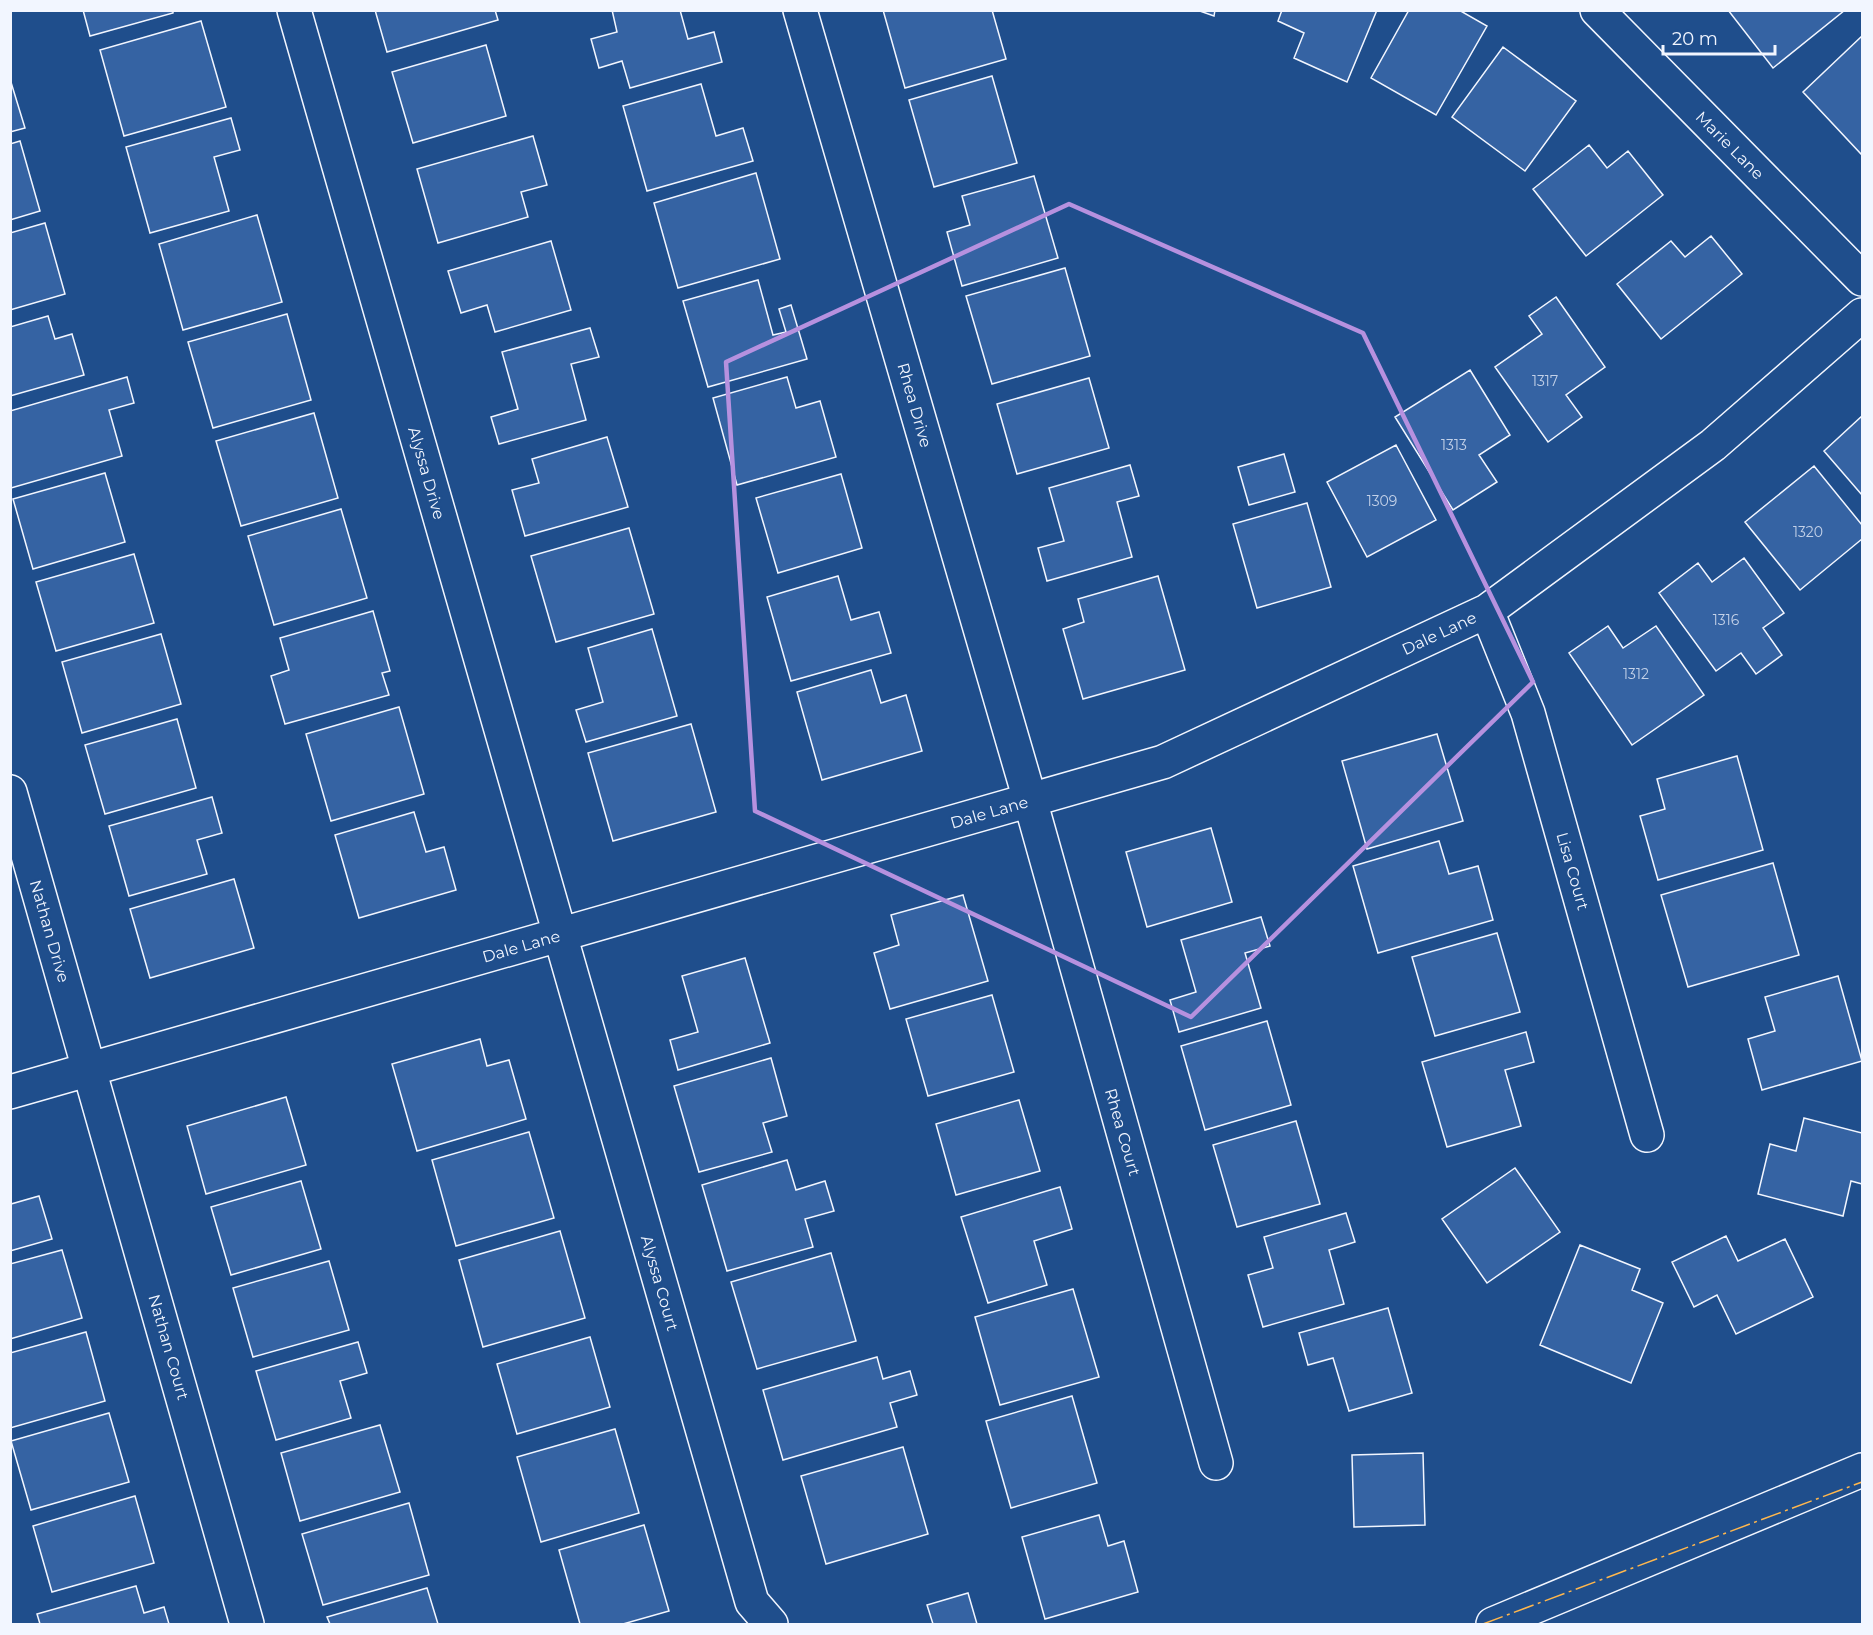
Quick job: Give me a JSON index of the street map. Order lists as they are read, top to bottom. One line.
{"streets":{"street":["Marie Lane","Rhea Drive","Alyssa Drive","Dale Lane","Lisa Court","Nathan Drive","Rhea Court","Alyssa Court","Nathan Court"]},"crossings":[["Rhea Drive","Dale Lane"],["Rhea Drive","Rhea Court"],["Alyssa Drive","Dale Lane"],["Alyssa Drive","Alyssa Court"],["Dale Lane","Lisa Court"],["Dale Lane","Nathan Drive"],["Dale Lane","Rhea Court"],["Dale Lane","Alyssa Court"],["Dale Lane","Nathan Court"],["Nathan Drive","Nathan Court"]],"house_numbers":["1317","1313","1309","1320","1316","1312"],"scale_bar":"20 m"}
